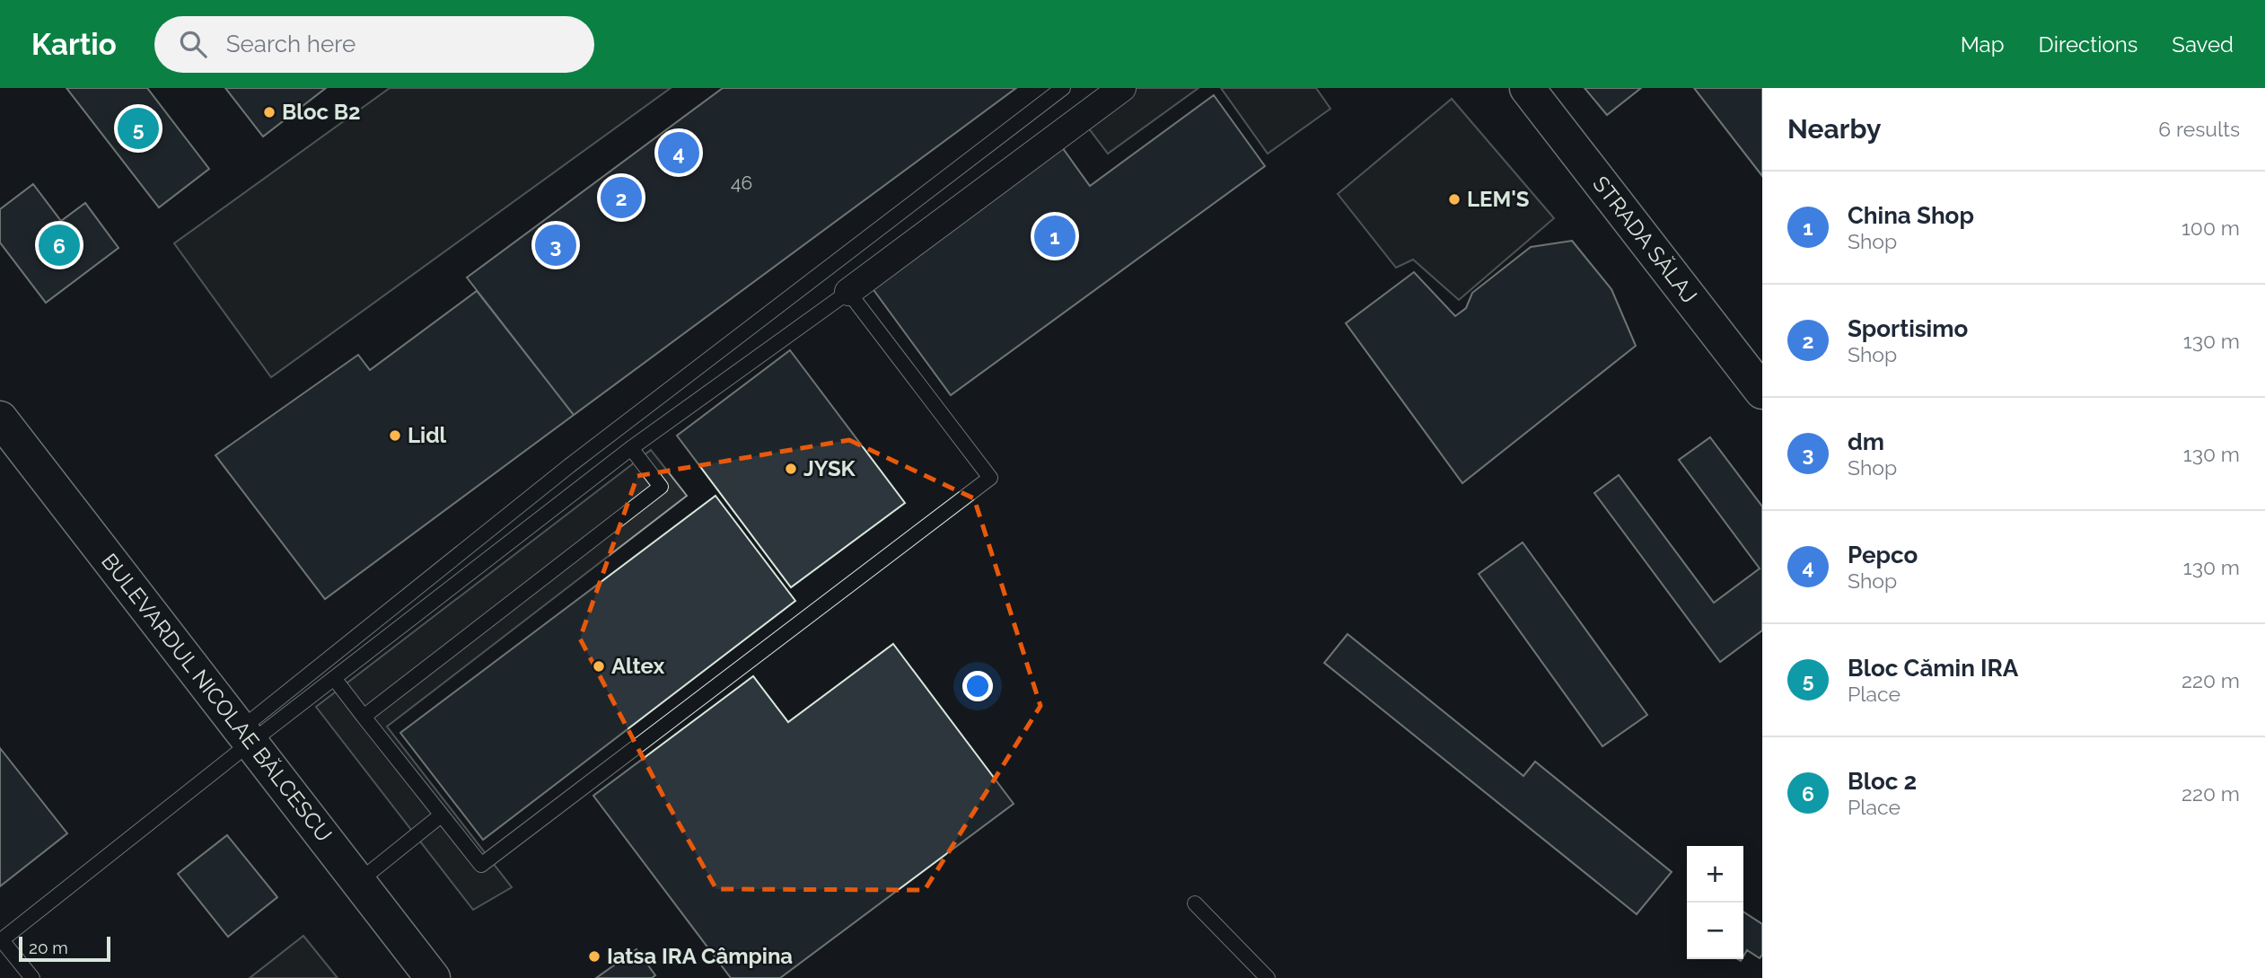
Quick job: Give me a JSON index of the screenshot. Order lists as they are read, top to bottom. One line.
{"streets":{"main road":["STRADA SĂLAJ","BULEVARDUL NICOLAE BĂLCESCU"]},"places":["Bloc B2","LEM'S","Lidl","JYSK","Altex","Iatsa IRA Câmpina"],"house_numbers":["46"],"scale_bar":"20 m","page":{"header":"Kartio","search":"Search here","nav":["Map","Directions","Saved"],"heading":["Nearby","6 results"],"pins":["5","4","2","1","3","6"],"list":[{"mark":"1","name":"China Shop","note":"Shop","value":"100 m"},{"mark":"2","name":"Sportisimo","note":"Shop","value":"130 m"},{"mark":"3","name":"dm","note":"Shop","value":"130 m"},{"mark":"4","name":"Pepco","note":"Shop","value":"130 m"},{"mark":"5","name":"Bloc Cămin IRA","note":"Place","value":"220 m"},{"mark":"6","name":"Bloc 2","note":"Place","value":"220 m"}],"map_buttons":["+","−"],"scale":"20 m"}}
